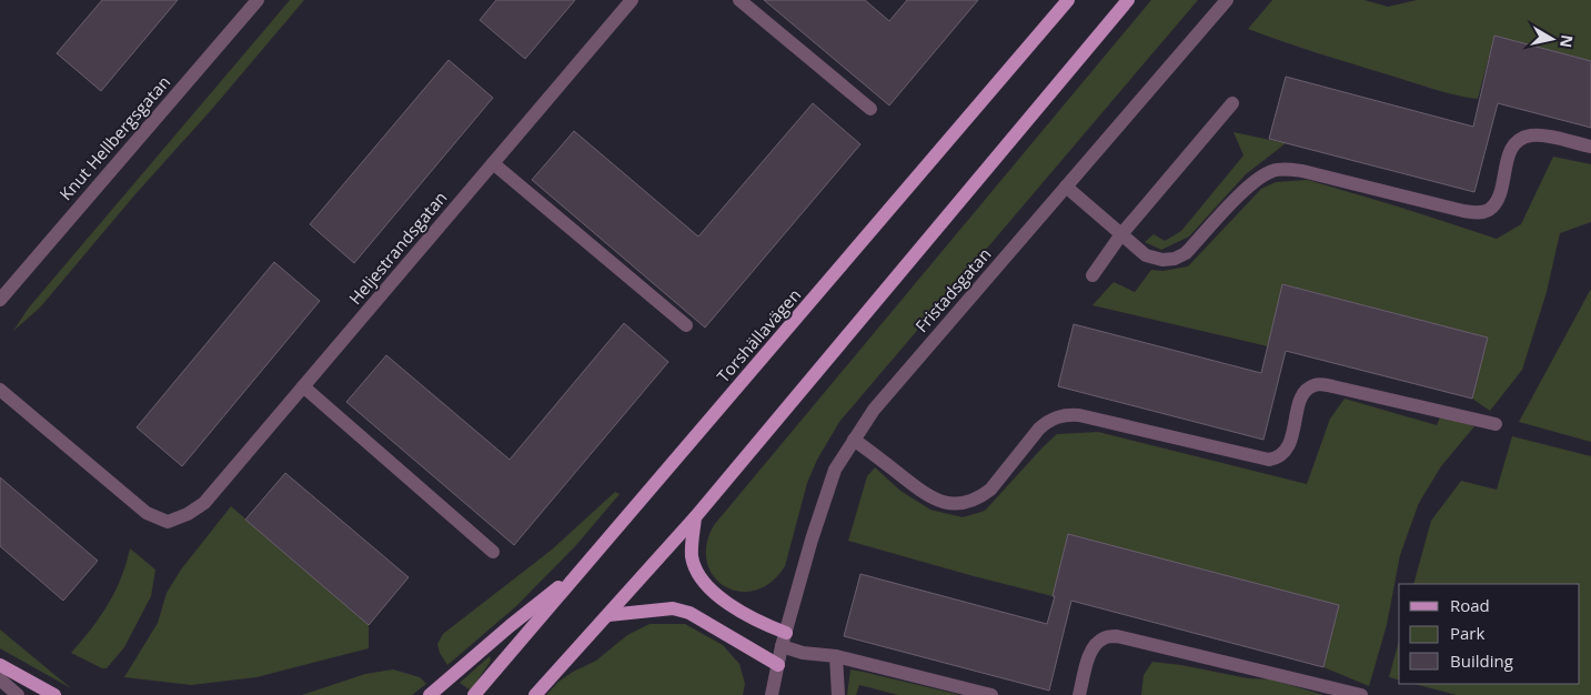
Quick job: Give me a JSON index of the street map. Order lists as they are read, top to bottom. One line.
{"streets":{"main road":["Torshällavägen"],"street":["Knut Hellbergsgatan","Heljestrandsgatan","Fristadsgatan"]},"legend":["Road","Park","Building"],"north":"right"}
